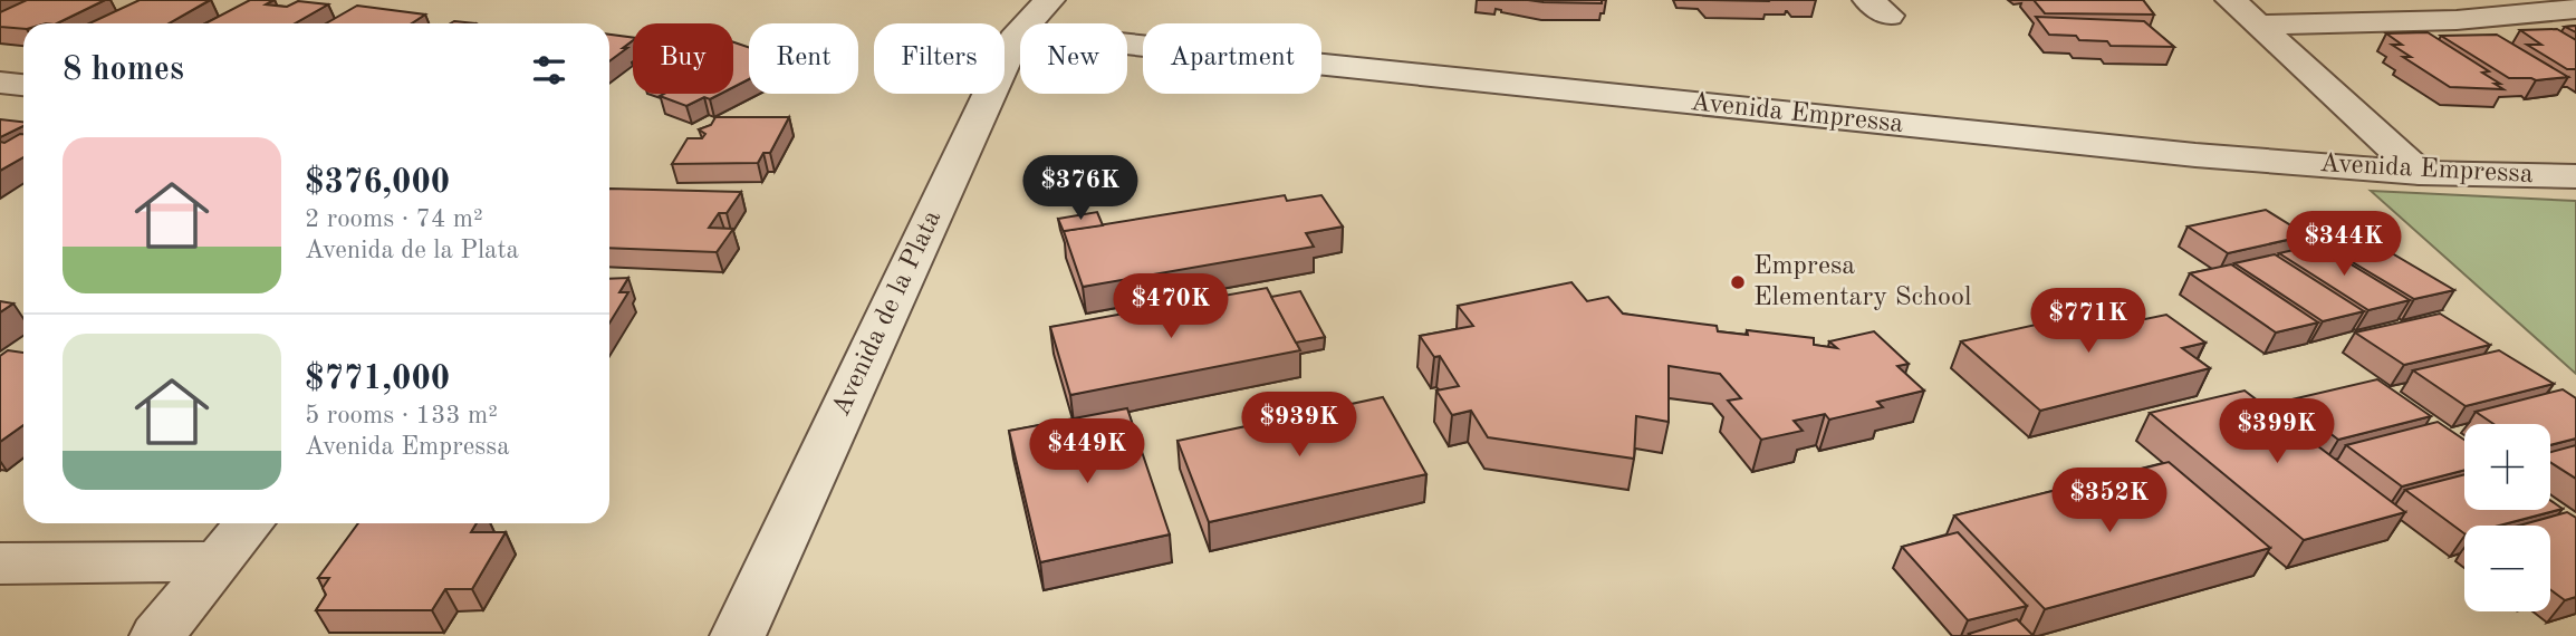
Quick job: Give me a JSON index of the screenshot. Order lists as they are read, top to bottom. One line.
{"streets":{"street":["Avenida Empressa","Avenida de la Plata"]},"crossings":[["Avenida Empressa","Avenida de la Plata"]],"places":["Empresa Elementary School"],"page":{"chip":["Buy","Rent","Filters","New","Apartment"],"heading":"8 homes","list":[{"name":"$376,000","note":"2 rooms · 74 m² · Avenida de la Plata"},{"name":"$771,000","note":"5 rooms · 133 m² · Avenida Empressa"}],"price":["$376K","$344K","$470K","$771K","$939K","$399K","$449K","$352K"],"map_buttons":["+","−"]}}
